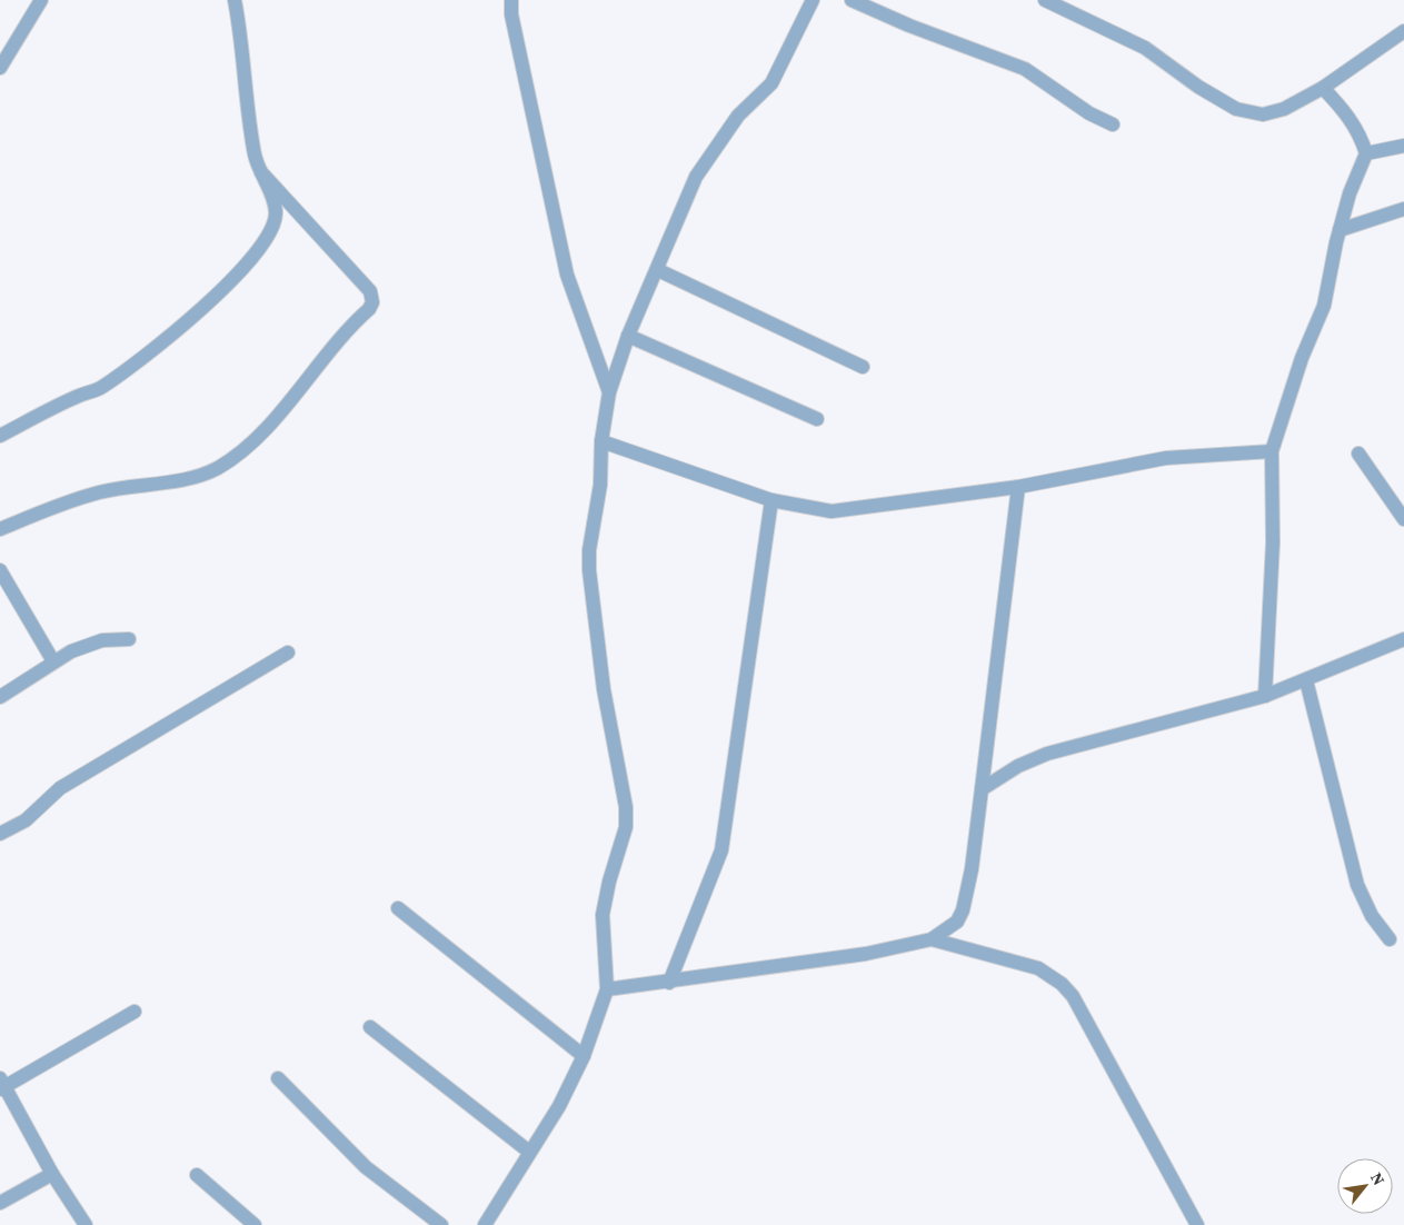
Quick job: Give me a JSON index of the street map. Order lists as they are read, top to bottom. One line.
{"north":"top right"}
